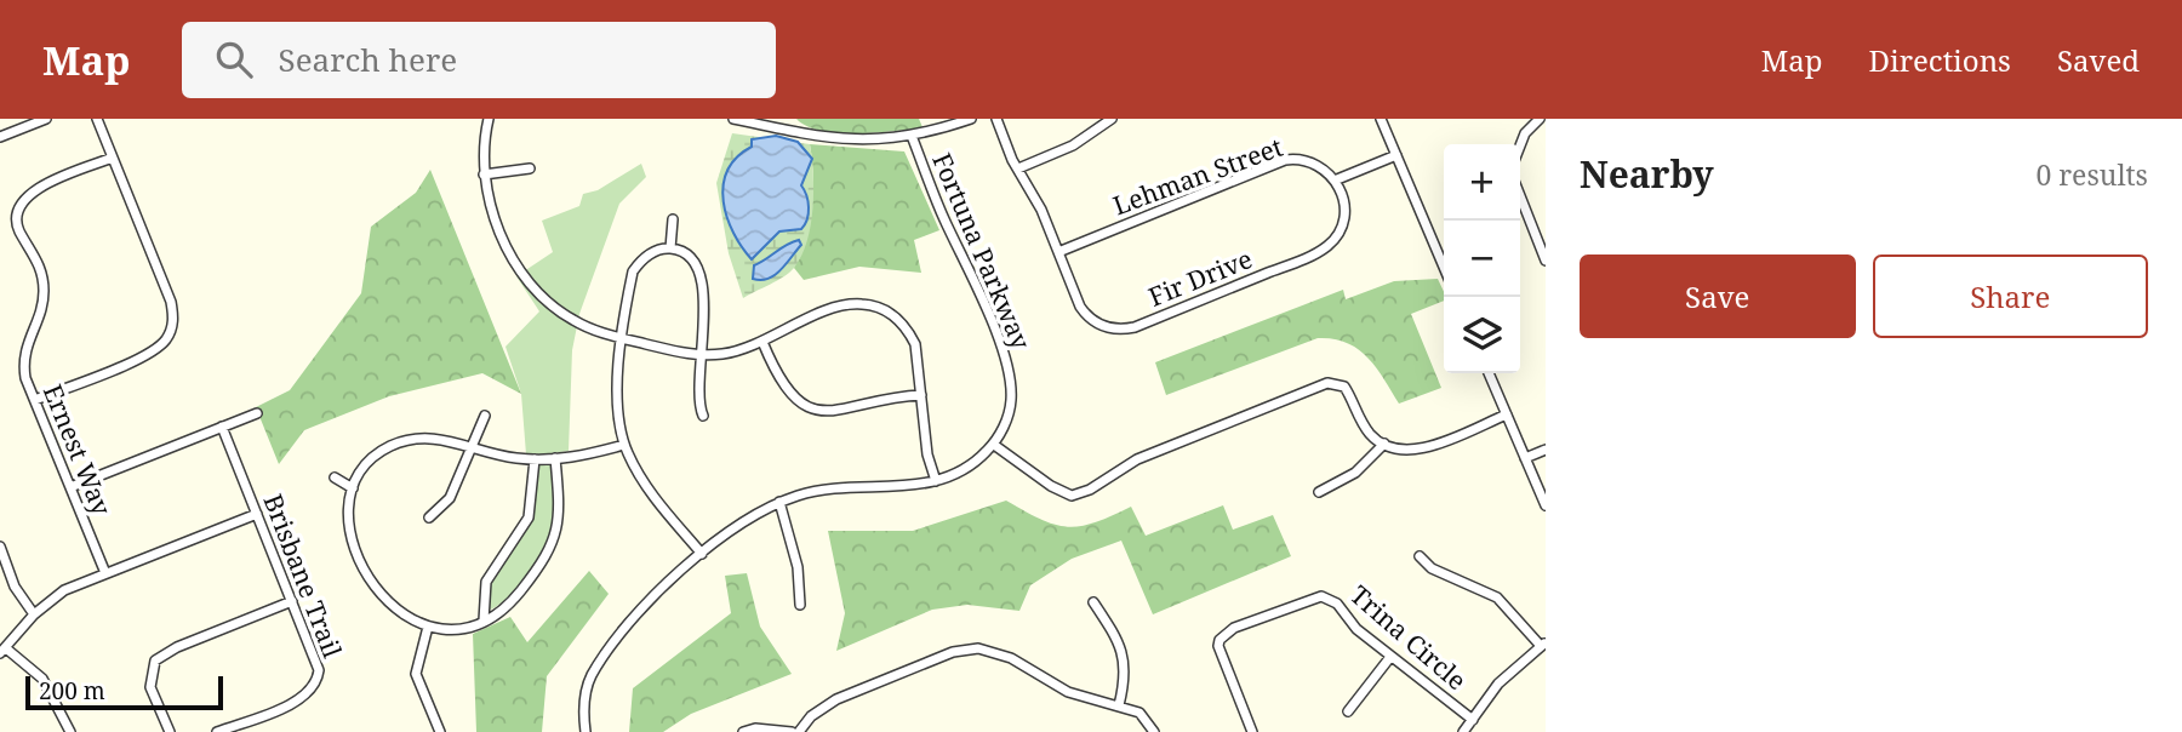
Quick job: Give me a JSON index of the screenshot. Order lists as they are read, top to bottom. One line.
{"streets":{"street":["Lehman Street","Fortuna Parkway","Fir Drive","Ernest Way","Brisbane Trail","Trina Circle"]},"crossings":[["Lehman Street","Fir Drive"]],"scale_bar":"200 m","page":{"header":"Map","search":"Search here","nav":["Map","Directions","Saved"],"heading":["Nearby","0 results"],"map_buttons":["+","−"],"buttons":["Save","Share"],"scale":"200 m"}}
